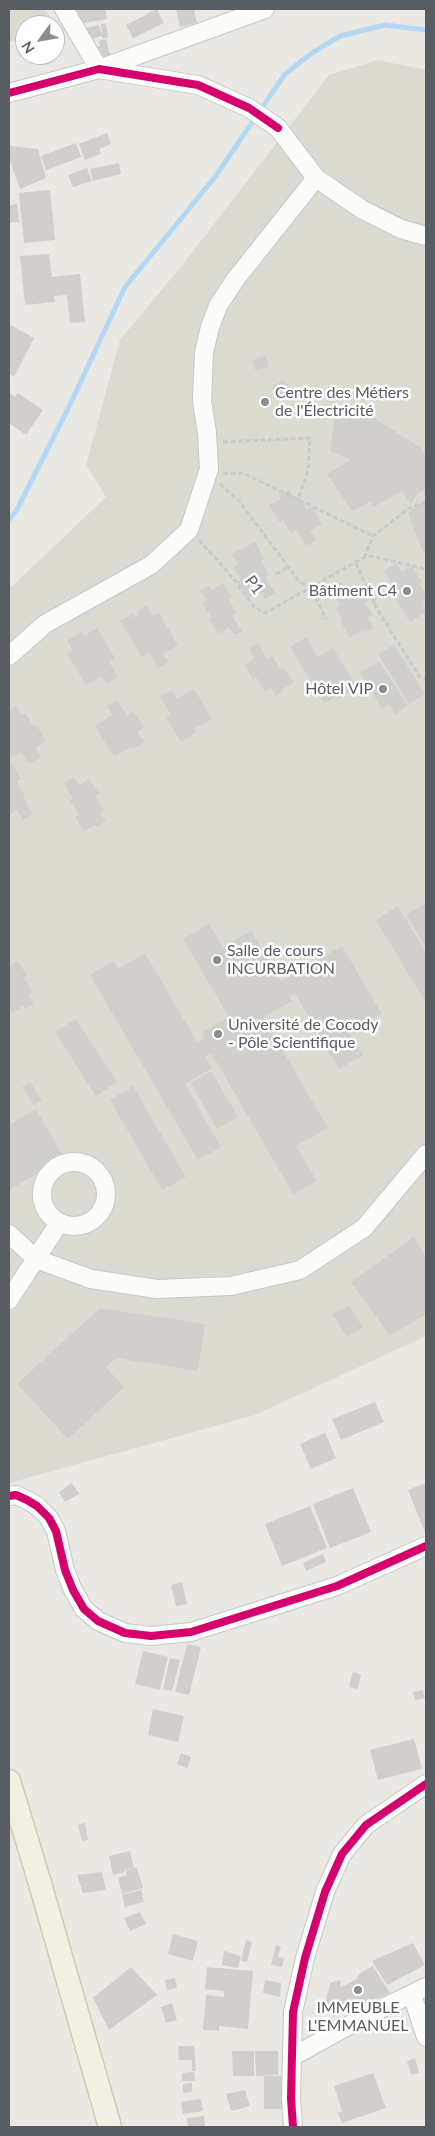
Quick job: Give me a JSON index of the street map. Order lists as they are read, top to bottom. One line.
{"streets":{"path":["P1"]},"places":["Centre des Métiers de l'Électricité","Bâtiment C4","Hôtel VIP","Salle de cours INCURBATION","Université de Cocody - Pôle Scientifique","IMMEUBLE L'EMMANUEL"],"north":"bottom left"}
